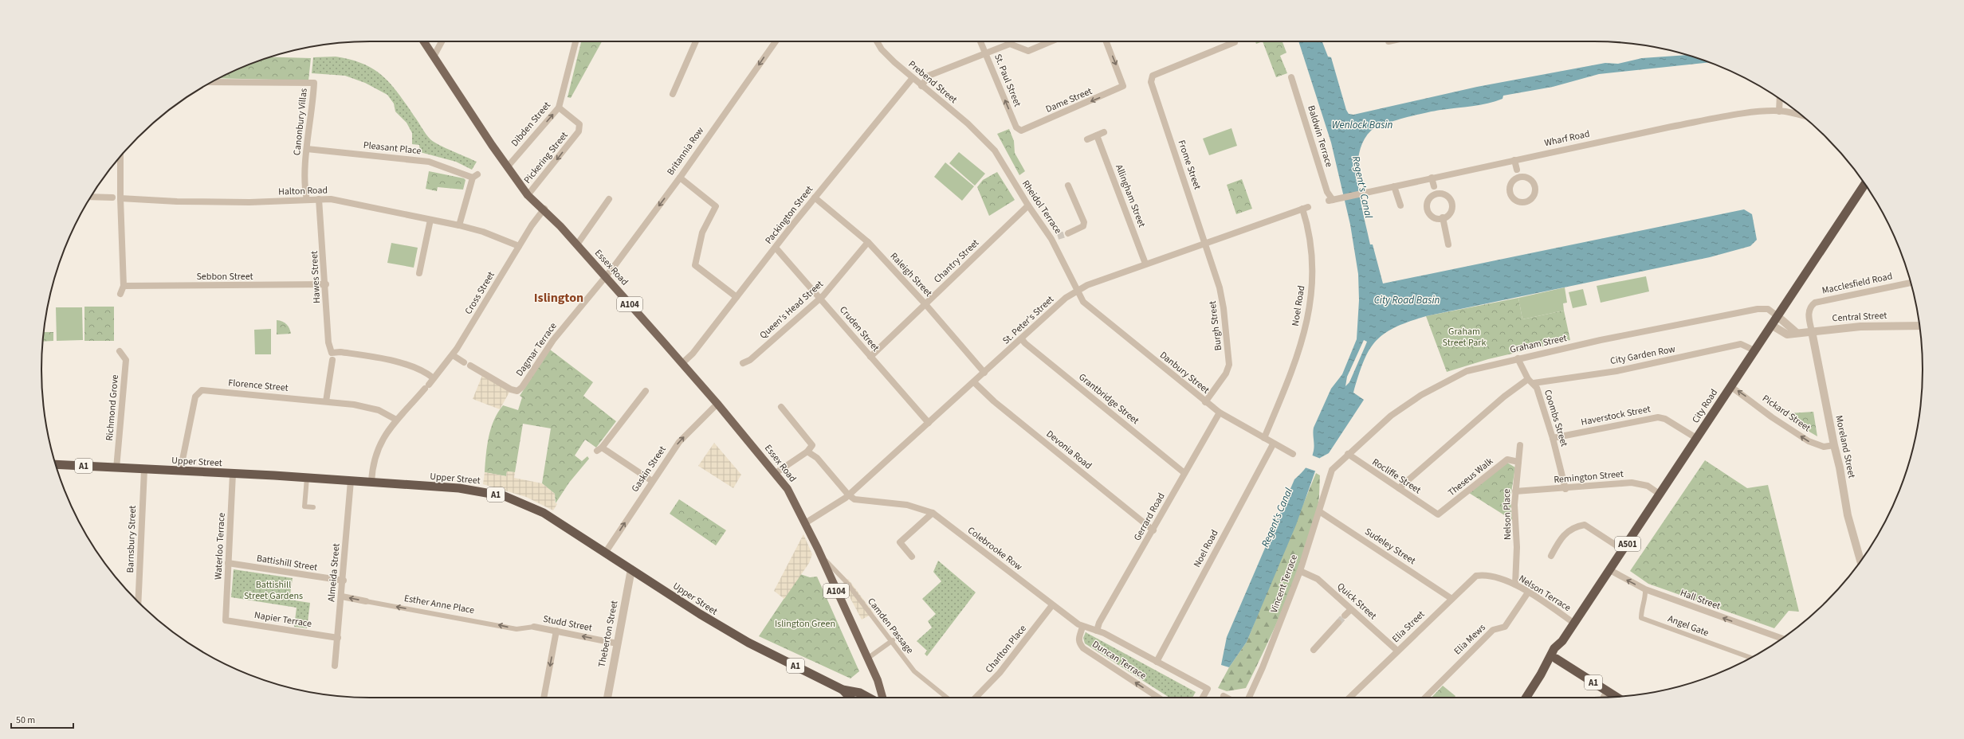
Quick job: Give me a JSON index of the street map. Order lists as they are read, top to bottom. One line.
{"streets":{"highway":["City Road","Upper Street","A1","A501"],"main road":["Essex Road","A104"],"street":["St. Paul Street","Prebend Street","Dame Street","Canonbury Villas","Dibden Street","Baldwin Terrace","Wharf Road","Pleasant Place","Britannia Row","Pickering Street","Frome Street","Halton Road","Allingham Street","Rheidol Terrace","Packington Street","Chantry Street","Raleigh Street","Sebbon Street","Hawes Street","Macclesfield Road","Cross Street","Noel Road","Queen's Head Street","Central Street","St. Peter's Street","Burgh Street","Cruden Street","Graham Street","Dagmar Terrace","City Garden Row","Danbury Street","Florence Street","Grantbridge Street","Richmond Grove","Pickard Street","Haverstock Street","Coombs Street","Moreland Street","Devonia Road","Gaskin Street","Rocliffe Street","Theseus Walk","Remington Street","Nelson Place","Gerrard Road","Barnsbury Street","Waterloo Terrace","Sudeley Street","Colebrooke Row","Battishill Street","Almeida Street","Vincent Terrace","Nelson Terrace","Hall Street","Quick Street","Esther Anne Place","Napier Terrace","Studd Street","Camden Passage","Angel Gate","Elia Street","Theberton Street","Elia Mews","Charlton Place","Duncan Terrace"]},"crossings":[["St. Paul Street","Dame Street"],["Prebend Street","Rheidol Terrace"],["Prebend Street","Packington Street"],["Canonbury Villas","Pleasant Place"],["Canonbury Villas","Halton Road"],["Dibden Street","Pickering Street"],["Dibden Street","Essex Road"],["Baldwin Terrace","Wharf Road"],["Pleasant Place","Halton Road"],["Britannia Row","Essex Road"],["Britannia Row","Dagmar Terrace"],["Pickering Street","Essex Road"],["Frome Street","St. Peter's Street"],["Frome Street","Burgh Street"],["Halton Road","Hawes Street"],["Halton Road","Cross Street"],["Allingham Street","St. Peter's Street"],["Rheidol Terrace","Chantry Street"],["Rheidol Terrace","St. Peter's Street"],["Rheidol Terrace","Danbury Street"],["Packington Street","Essex Road"],["Packington Street","Raleigh Street"],["Packington Street","Cruden Street"],["Chantry Street","Raleigh Street"],["Chantry Street","Cruden Street"],["Essex Road","Cross Street"],["Essex Road","A104"],["Essex Road","St. Peter's Street"],["Essex Road","Dagmar Terrace"],["Essex Road","Gaskin Street"],["Raleigh Street","Queen's Head Street"],["Raleigh Street","St. Peter's Street"],["Sebbon Street","Hawes Street"],["Hawes Street","Cross Street"],["Macclesfield Road","Central Street"],["Macclesfield Road","Moreland Street"],["Cross Street","Florence Street"],["Cross Street","Upper Street"],["A104","St. Peter's Street"],["A104","Camden Passage"],["Noel Road","St. Peter's Street"],["Noel Road","Danbury Street"],["Noel Road","Colebrooke Row"],["Queen's Head Street","Cruden Street"],["Central Street","City Road"],["Central Street","Moreland Street"],["St. Peter's Street","Burgh Street"],["St. Peter's Street","Cruden Street"],["St. Peter's Street","Danbury Street"],["St. Peter's Street","Grantbridge Street"],["St. Peter's Street","Devonia Road"],["St. Peter's Street","Colebrooke Row"],["Burgh Street","Danbury Street"],["Graham Street","City Road"],["Graham Street","Coombs Street"],["Graham Street","Rocliffe Street"],["Graham Street","Vincent Terrace"],["City Garden Row","City Road"],["City Garden Row","Coombs Street"],["City Garden Row","Rocliffe Street"],["Danbury Street","Gerrard Road"],["Florence Street","Upper Street"],["Grantbridge Street","Gerrard Road"],["City Road","Pickard Street"],["City Road","Haverstock Street"],["City Road","A1"],["City Road","Remington Street"],["City Road","Nelson Terrace"],["City Road","Hall Street"],["Richmond Grove","Upper Street"],["Pickard Street","Moreland Street"],["Haverstock Street","Coombs Street"],["Coombs Street","Remington Street"],["Devonia Road","Gerrard Road"],["Upper Street","Gaskin Street"],["Upper Street","Barnsbury Street"],["Upper Street","Waterloo Terrace"],["Upper Street","Almeida Street"],["Upper Street","Theberton Street"],["Rocliffe Street","Theseus Walk"],["Theseus Walk","Nelson Place"],["Remington Street","Nelson Place"],["Nelson Place","Nelson Terrace"],["Gerrard Road","Colebrooke Row"],["Waterloo Terrace","Battishill Street"],["Waterloo Terrace","Napier Terrace"],["Sudeley Street","Vincent Terrace"],["Sudeley Street","Elia Street"],["Colebrooke Row","Charlton Place"],["Colebrooke Row","Duncan Terrace"],["Battishill Street","Almeida Street"],["Almeida Street","Esther Anne Place"],["Almeida Street","Napier Terrace"],["Vincent Terrace","Quick Street"],["Nelson Terrace","Elia Street"],["Nelson Terrace","Elia Mews"],["Hall Street","Angel Gate"],["Quick Street","Elia Street"],["Esther Anne Place","Studd Street"],["Studd Street","Theberton Street"]],"one_way":["St. Paul Street","Dibden Street","Britannia Row","Pickering Street","Pickard Street","Gaskin Street","Hall Street","Esther Anne Place","Studd Street","Duncan Terrace"],"districts":["Islington"],"water":["Wenlock Basin","Regent's Canal","City Road Basin"],"parks":["Graham Street Park","Battishill Street Gardens","Islington Green"],"scale_bar":"50 m"}
